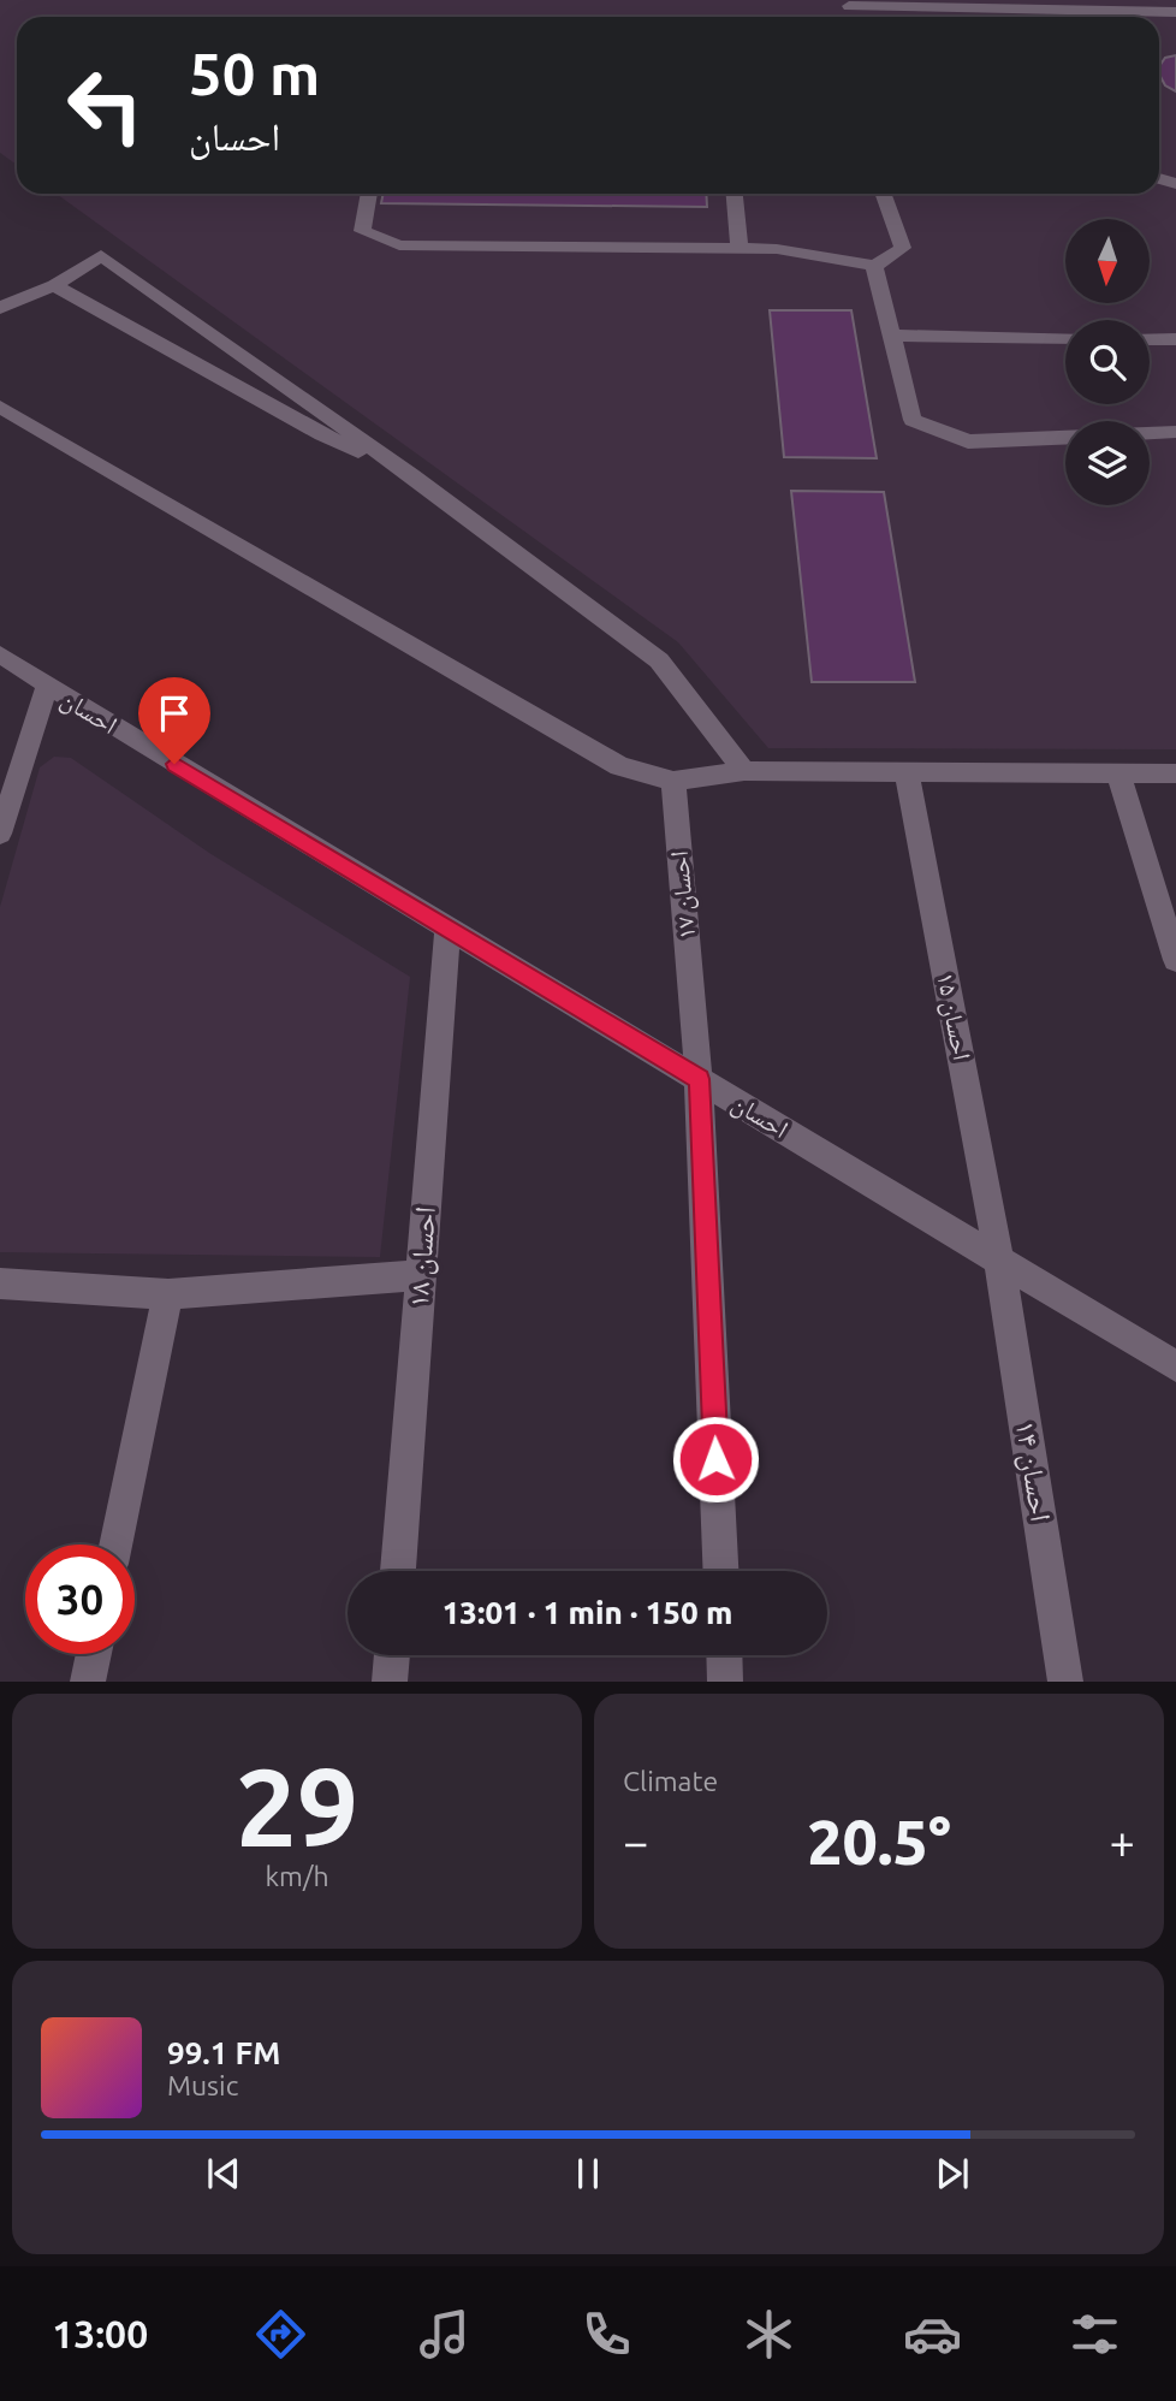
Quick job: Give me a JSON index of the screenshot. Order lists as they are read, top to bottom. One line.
{"streets":{"street":["احسان","احسان ۱۷","احسان ۱۵","احسان ۱۸","احسان ۱۴"]},"crossings":[["احسان","احسان ۱۷"],["احسان","احسان ۱۵"],["احسان","احسان ۱۸"],["احسان","احسان ۱۴"],["احسان ۱۵","احسان ۱۴"]],"north":"bottom","page":{"turn":["50 m","احسان"],"limit":"30","trip":"13:01 · 1 min · 150 m","tile":[["29","km/h"],"Climate"],"heat":["−","20.5°","+"],"song":["99.1 FM","Music"],"tabs":"13:00"}}
